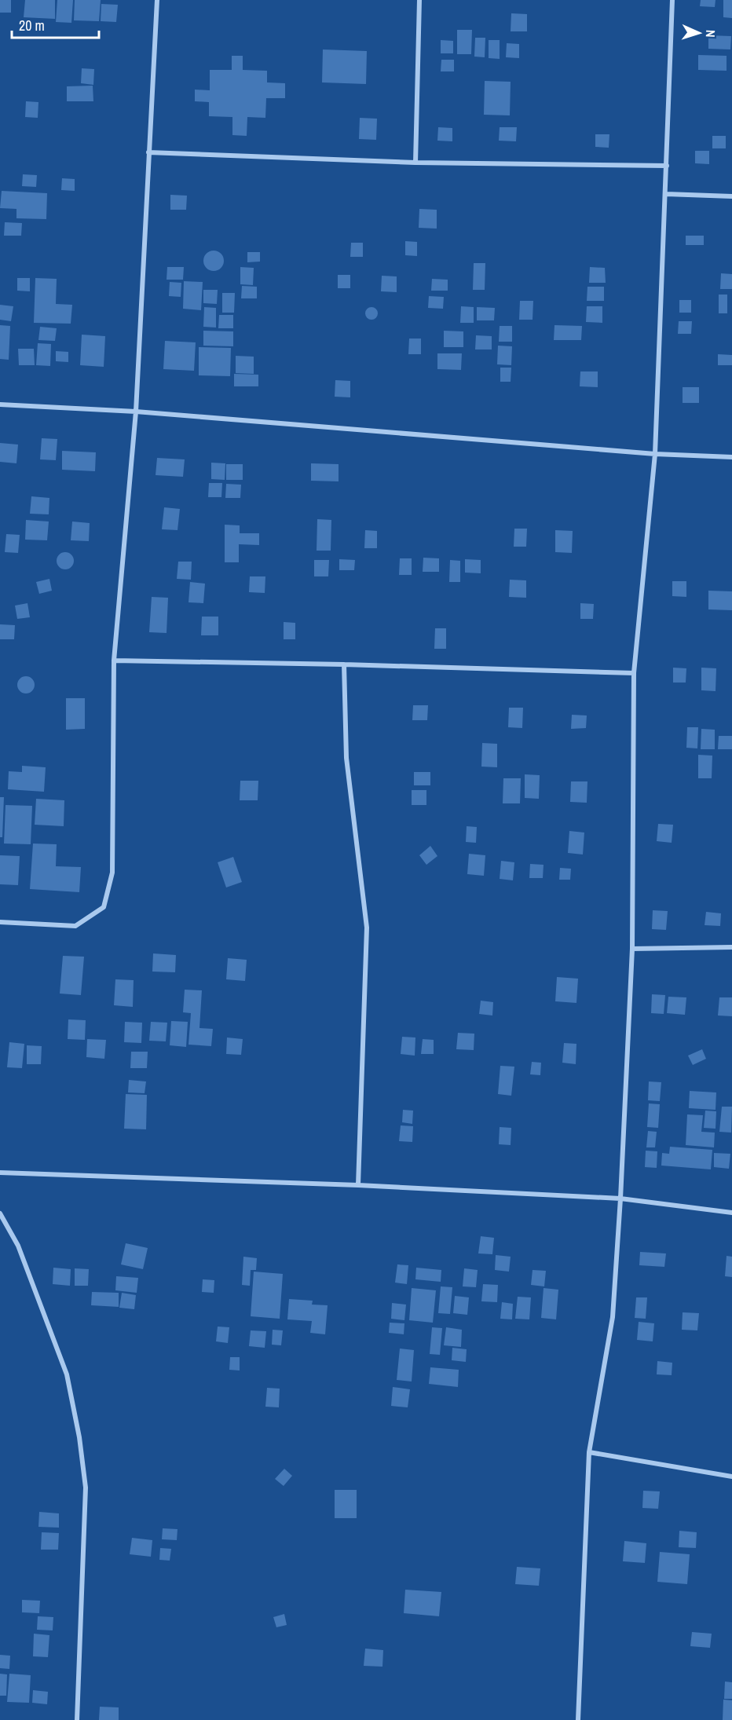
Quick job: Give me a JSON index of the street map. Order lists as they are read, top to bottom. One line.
{"scale_bar":"20 m","north":"right"}
